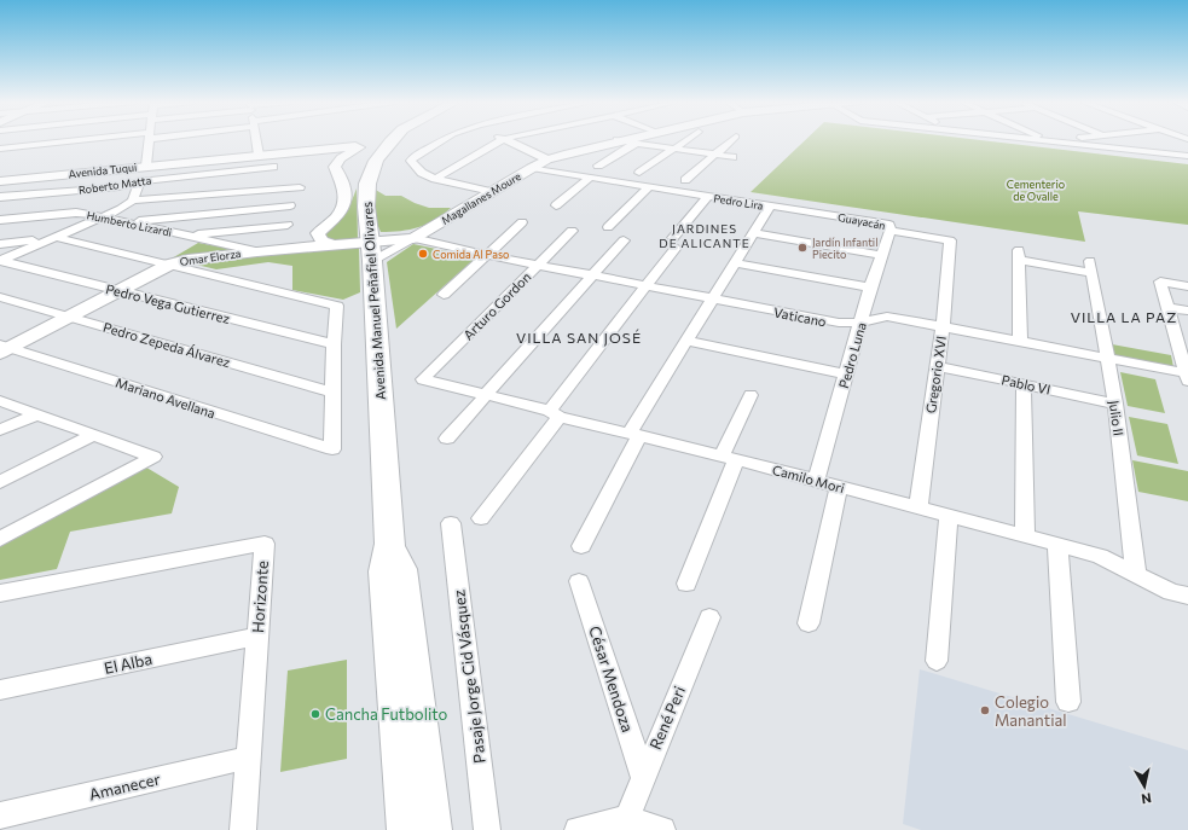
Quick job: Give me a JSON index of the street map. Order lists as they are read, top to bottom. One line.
{"streets":{"main road":["Avenida Manuel Peñafiel Olivares"],"street":["Avenida Tuqui","Roberto Matta","Magallanes Moure","Pedro Lira","Guayacán","Humberto Lizardi","Omar Elorza","Pedro Vega Gutierrez","Arturo Gordon","Vaticano","Pedro Zepeda Álvarez","Pedro Luna","Gregorio XVI","Pablo VI","Mariano Avellana","Julio II","Camilo Mori","Horizonte","El Alba","Pasaje Jorge Cid Vásquez","César Mendoza","René Peri","Amanecer"]},"crossings":[["Magallanes Moure","Pedro Lira"],["Magallanes Moure","Omar Elorza"],["Magallanes Moure","Vaticano"],["Pedro Lira","Guayacán"],["Pedro Lira","Vaticano"],["Pedro Lira","Camilo Mori"],["Guayacán","Pedro Luna"],["Guayacán","Gregorio XVI"],["Humberto Lizardi","Omar Elorza"],["Omar Elorza","Avenida Manuel Peñafiel Olivares"],["Omar Elorza","Pedro Vega Gutierrez"],["Omar Elorza","Vaticano"],["Omar Elorza","Pedro Zepeda Álvarez"],["Omar Elorza","Mariano Avellana"],["Arturo Gordon","Vaticano"],["Arturo Gordon","Camilo Mori"],["Vaticano","Pedro Luna"],["Vaticano","Gregorio XVI"],["Vaticano","Julio II"],["Pedro Zepeda Álvarez","Mariano Avellana"],["Pedro Luna","Camilo Mori"],["Gregorio XVI","Pablo VI"],["Gregorio XVI","Camilo Mori"],["Pablo VI","Julio II"],["Julio II","Camilo Mori"],["Horizonte","El Alba"],["Horizonte","Amanecer"],["César Mendoza","René Peri"]],"districts":["JARDINES DE ALICANTE","VILLA LA PAZ","VILLA SAN JOSÉ"],"parks":["Cementerio de Ovalle"],"places":["Jardín Infantil Piecito","Comida Al Paso","Colegio Manantial","Cancha Futbolito"],"north":"bottom"}
